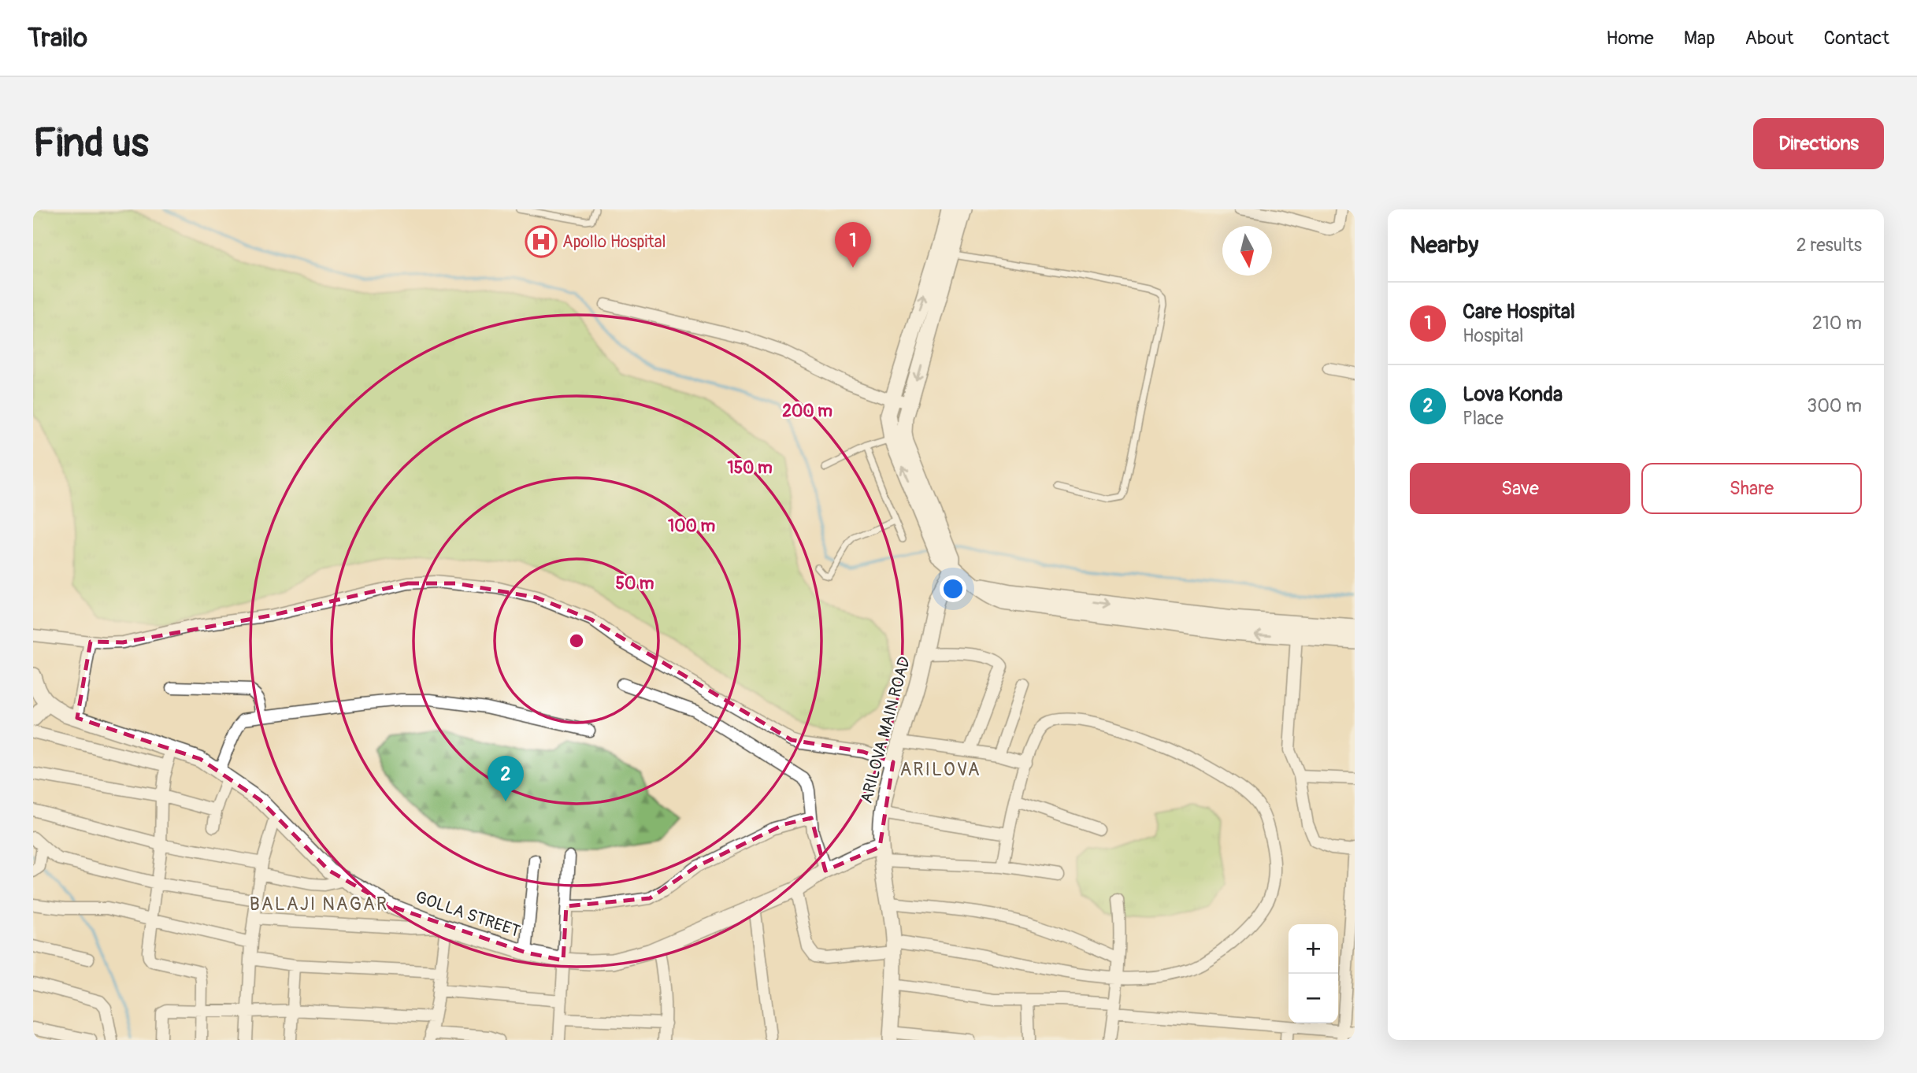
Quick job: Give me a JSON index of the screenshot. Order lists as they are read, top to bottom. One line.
{"streets":{"street":["ARILOVA MAIN ROAD","GOLLA STREET"]},"crossings":[["ARILOVA MAIN ROAD","GOLLA STREET"]],"districts":["ARILOVA","BALAJI NAGAR"],"places":{"hospital":["Apollo Hospital"]},"north":"bottom","page":{"header":"Trailo","nav":["Home","Map","About","Contact"],"buttons":["Directions",["Save","Share"]],"title":"Find us","heading":["Nearby","2 results"],"pins":["1","2"],"list":[{"mark":"1","name":"Care Hospital","note":"Hospital","value":"210 m"},{"mark":"2","name":"Lova Konda","note":"Place","value":"300 m"}],"map_buttons":["+","−"]},"rings":["200 m","150 m","100 m","50 m"]}
